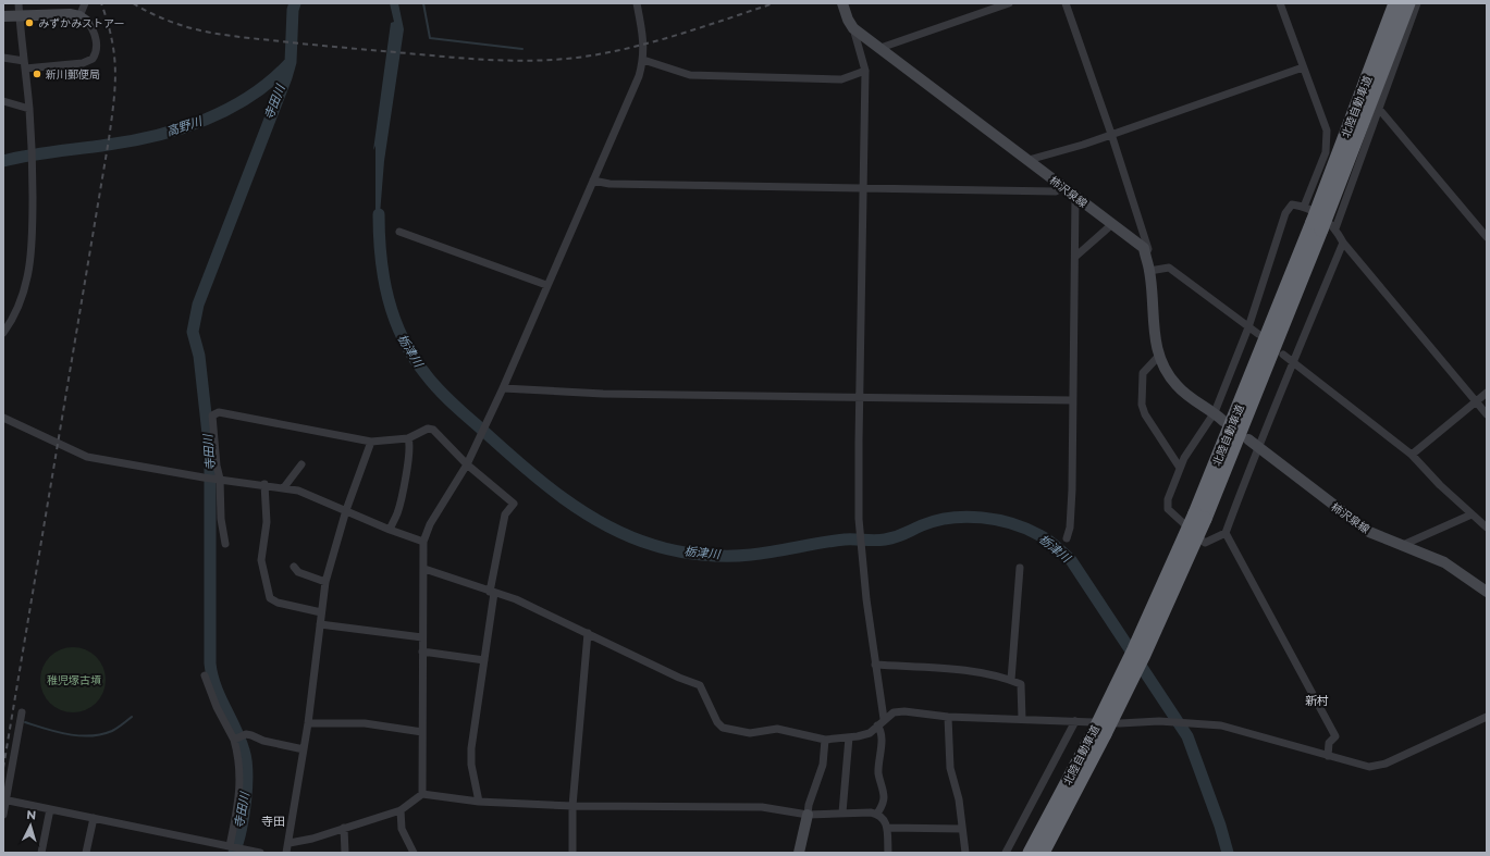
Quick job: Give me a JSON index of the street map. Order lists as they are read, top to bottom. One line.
{"streets":{"highway":["北陸自動車道"],"main road":["柿沢泉線"]},"districts":["新村","寺田"],"water":["寺田川","高野川","栃津川"],"parks":["稚児塚古墳"],"places":["みずかみストアー","新川郵便局"],"north":"top"}
